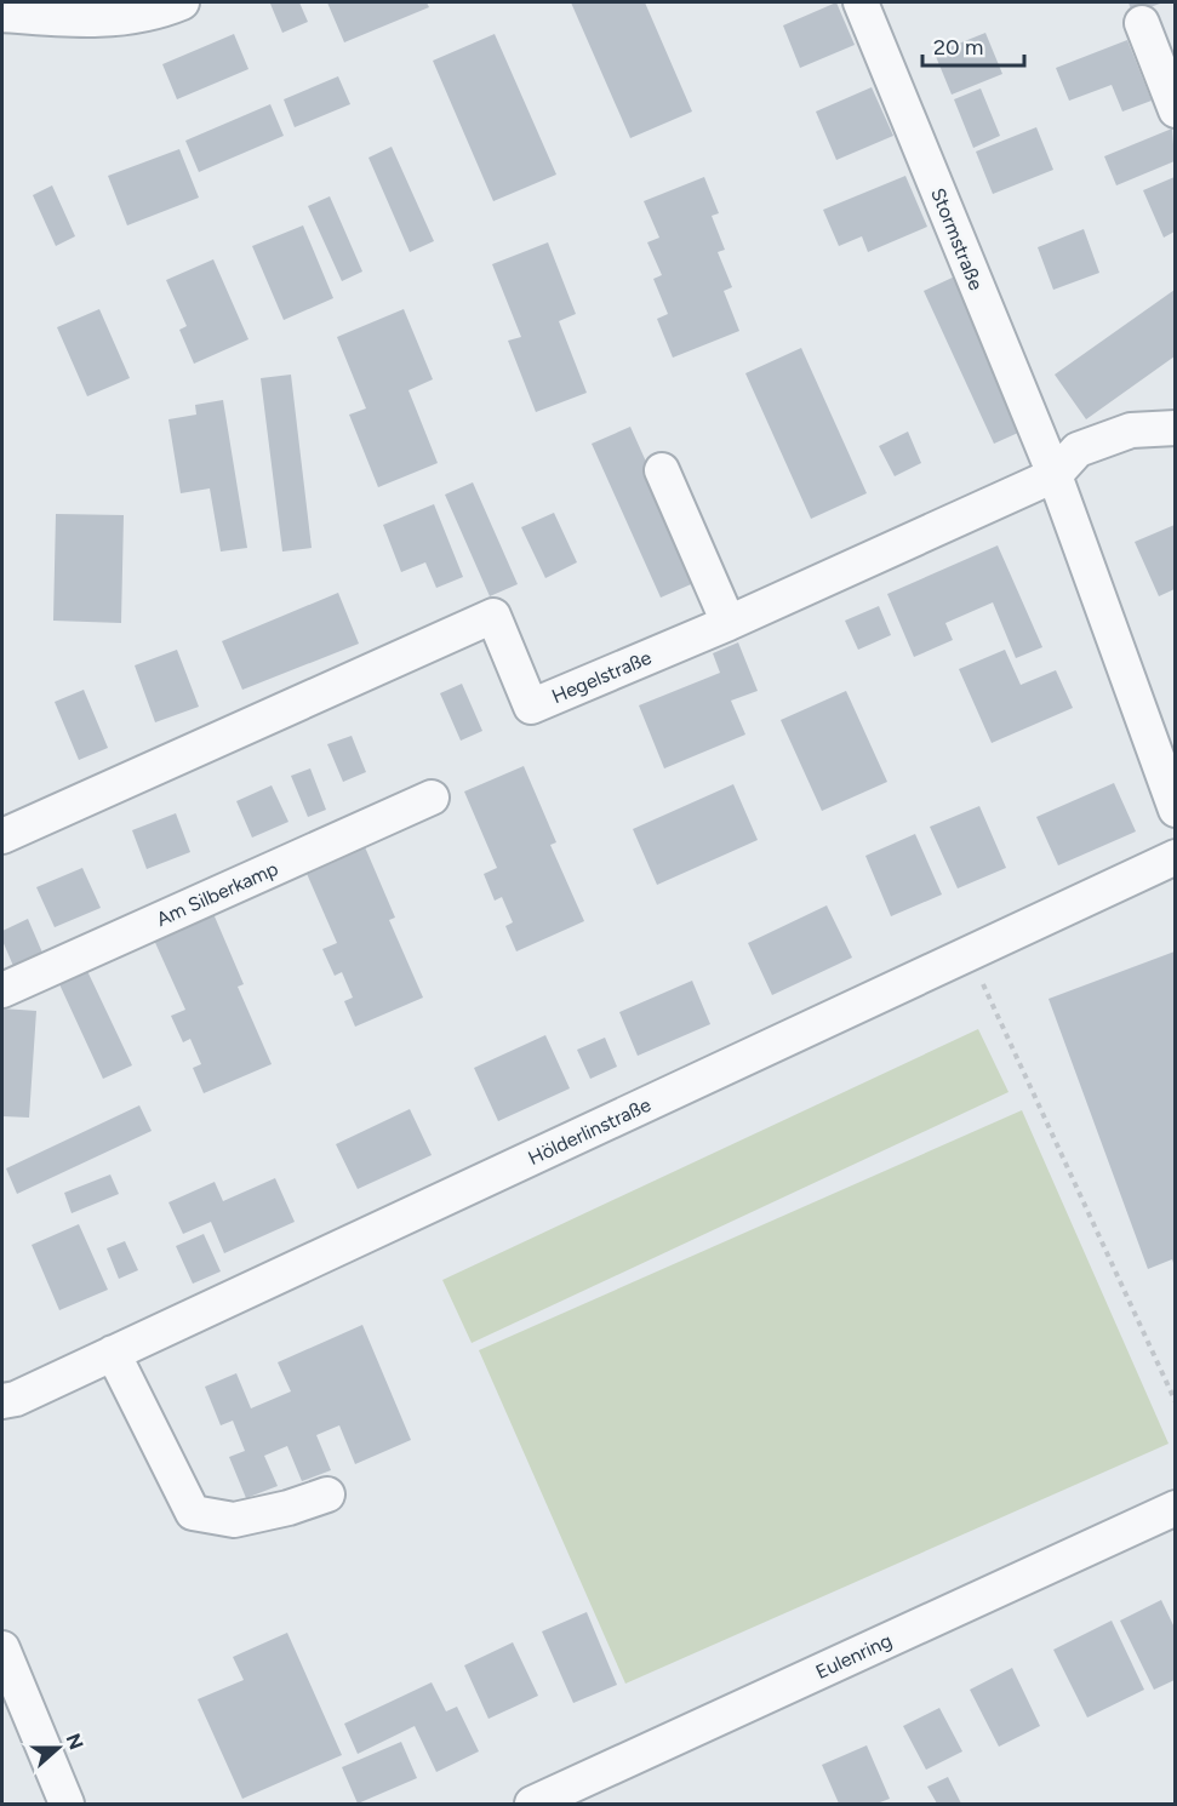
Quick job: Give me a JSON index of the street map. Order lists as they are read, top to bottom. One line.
{"streets":{"street":["Stormstraße","Hegelstraße","Am Silberkamp","Hölderlinstraße","Eulenring"]},"crossings":[["Stormstraße","Hegelstraße"]],"scale_bar":"20 m","north":"right"}
